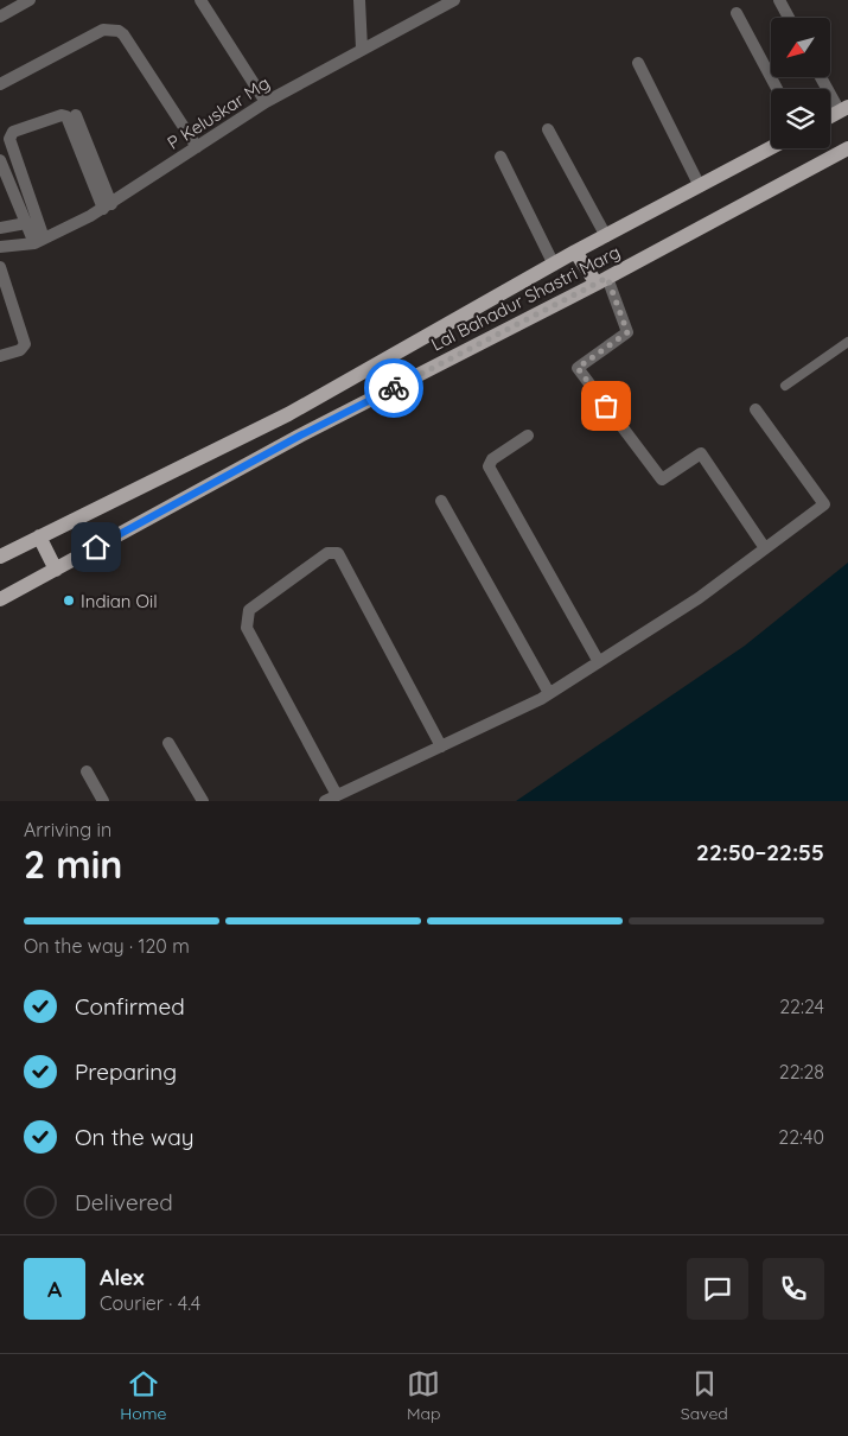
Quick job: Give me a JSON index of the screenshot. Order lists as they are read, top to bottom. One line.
{"streets":{"main road":["Lal Bahadur Shastri Marg"],"street":["P Keluskar Mg"]},"places":["Indian Oil"],"north":"bottom left","page":{"heading":["2 min","Arriving in","22:50–22:55"],"panel":["Alex","Courier · 4.4"],"bar":"On the way · 120 m","list":[["Confirmed","22:24"],["Preparing","22:28"],["On the way","22:40"],"Delivered"],"round":"A","tabs":["Home","Map","Saved"]}}
